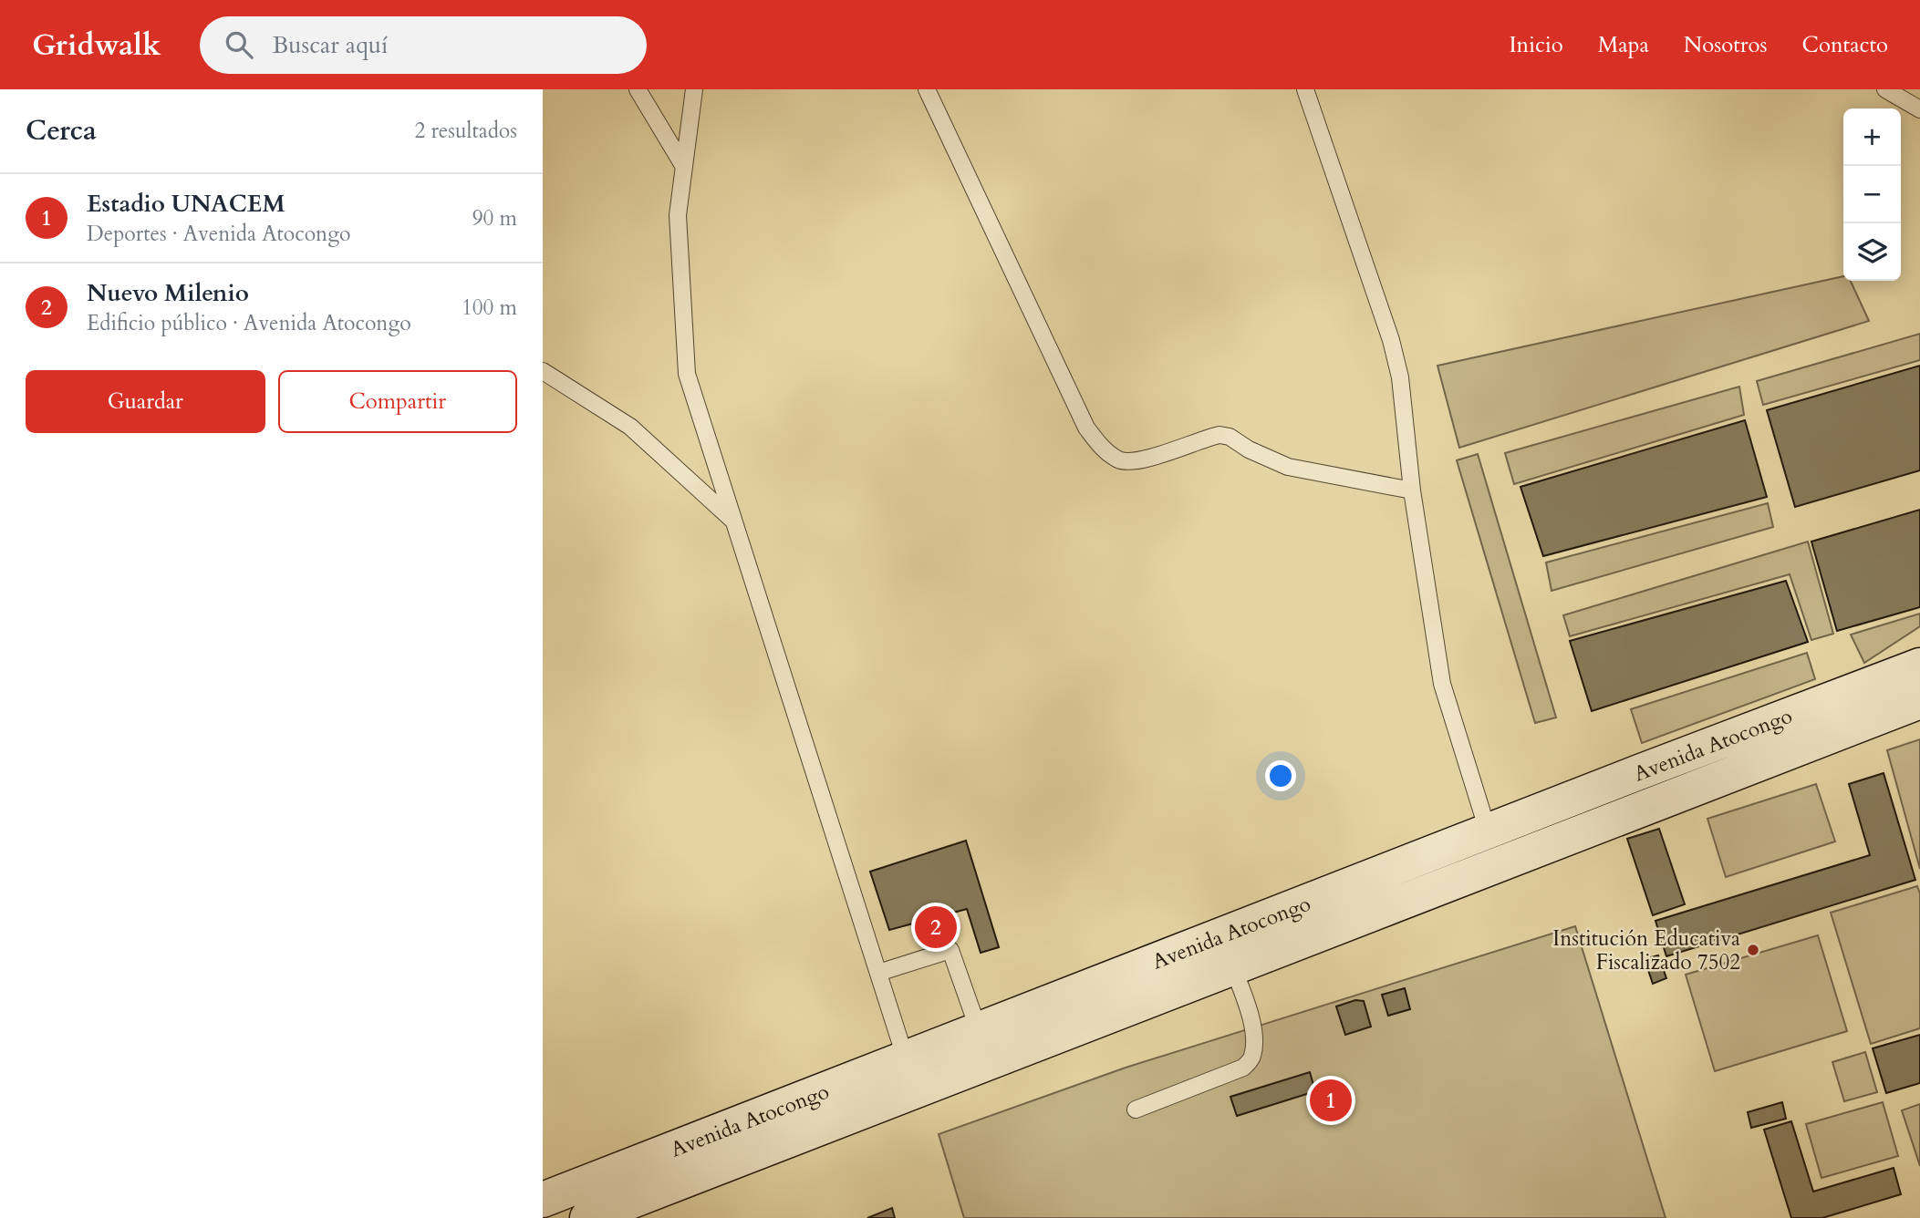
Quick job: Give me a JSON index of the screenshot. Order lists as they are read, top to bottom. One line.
{"streets":{"main road":["Avenida Atocongo"]},"places":["Institución Educativa Fiscalizado 7502"],"page":{"header":"Gridwalk","search":"Buscar aquí","nav":["Inicio","Mapa","Nosotros","Contacto"],"heading":["Cerca","2 resultados"],"map_buttons":["+","−"],"list":[{"mark":"1","name":"Estadio UNACEM","note":"Deportes · Avenida Atocongo","value":"90 m"},{"mark":"2","name":"Nuevo Milenio","note":"Edificio público · Avenida Atocongo","value":"100 m"}],"buttons":["Guardar","Compartir"],"pins":["2","1"]}}
